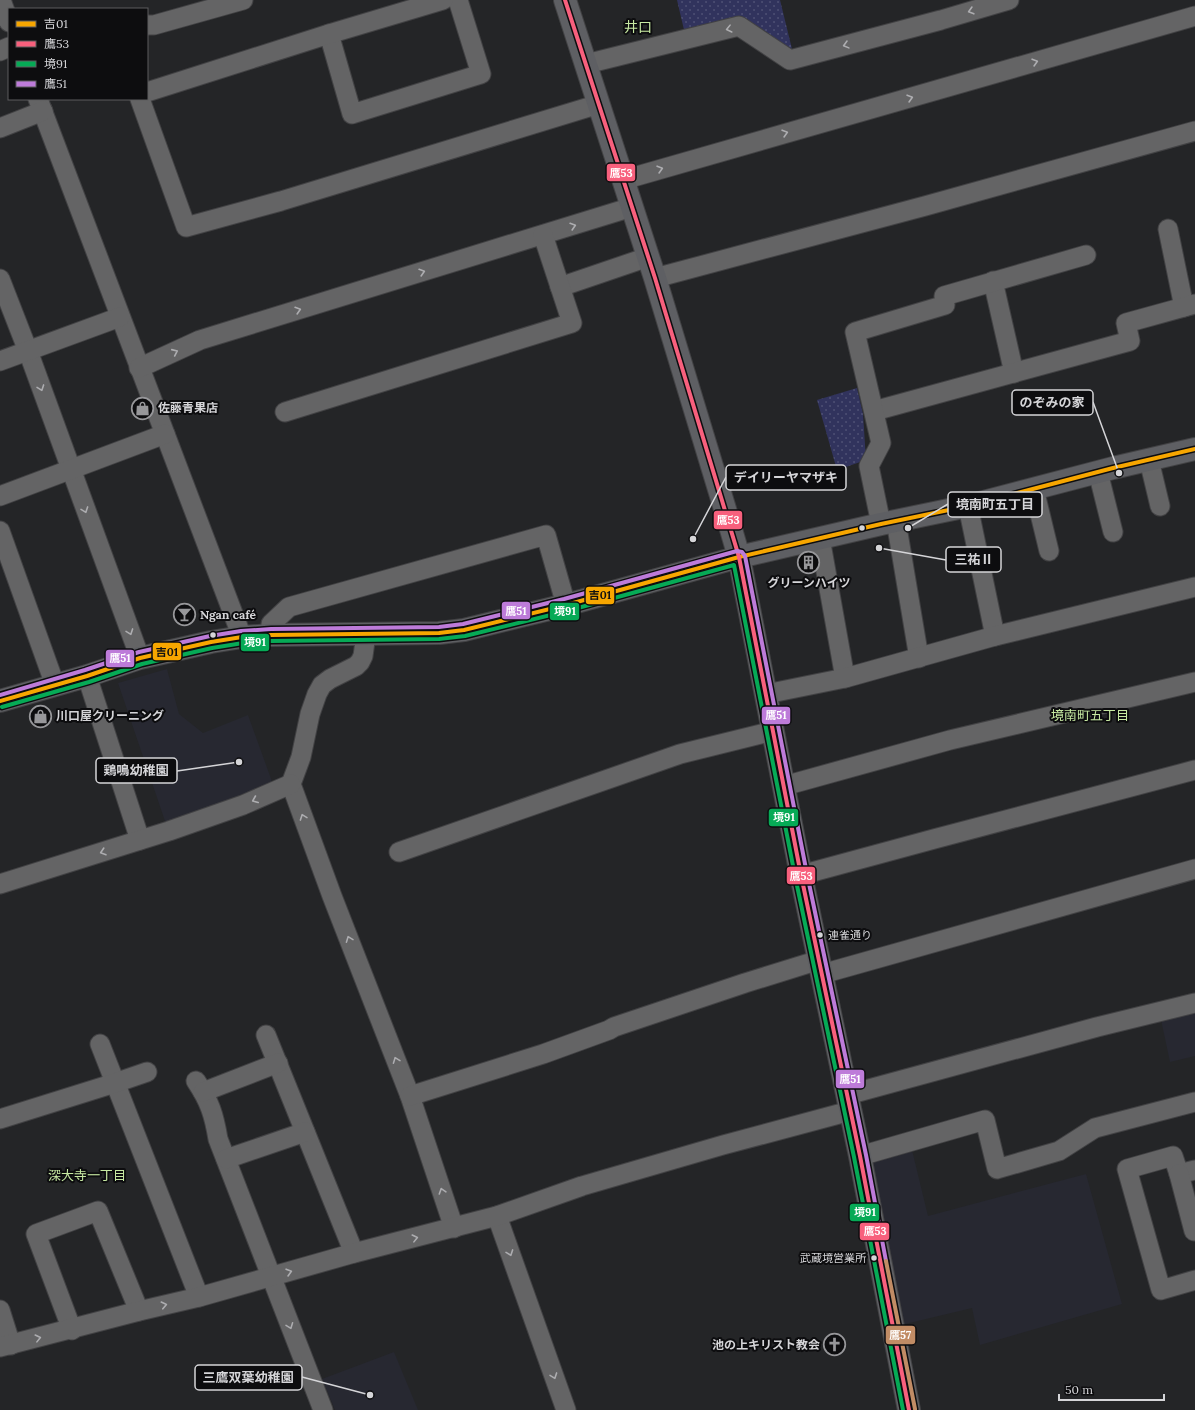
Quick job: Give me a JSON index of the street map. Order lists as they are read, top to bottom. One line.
{"districts":["井口","境南町五丁目","深大寺一丁目"],"places":{"shop":["佐藤青果店","川口屋クリーニング"],"other":["のぞみの家","境南町五丁目","デイリーヤマザキ","三祐Ⅱ","鶏鳴幼稚園","連雀通り","武蔵境営業所","三鷹双葉幼稚園"],"building":["グリーンハイツ"],"bar":["Ngan café"],"church":["池の上キリスト教会"]},"lines":["transit line 鷹53","transit line 吉01","transit line 鷹51","transit line 境91","transit line 鷹57"],"legend":["吉01","鷹53","境91","鷹51"],"scale_bar":"50 m"}
